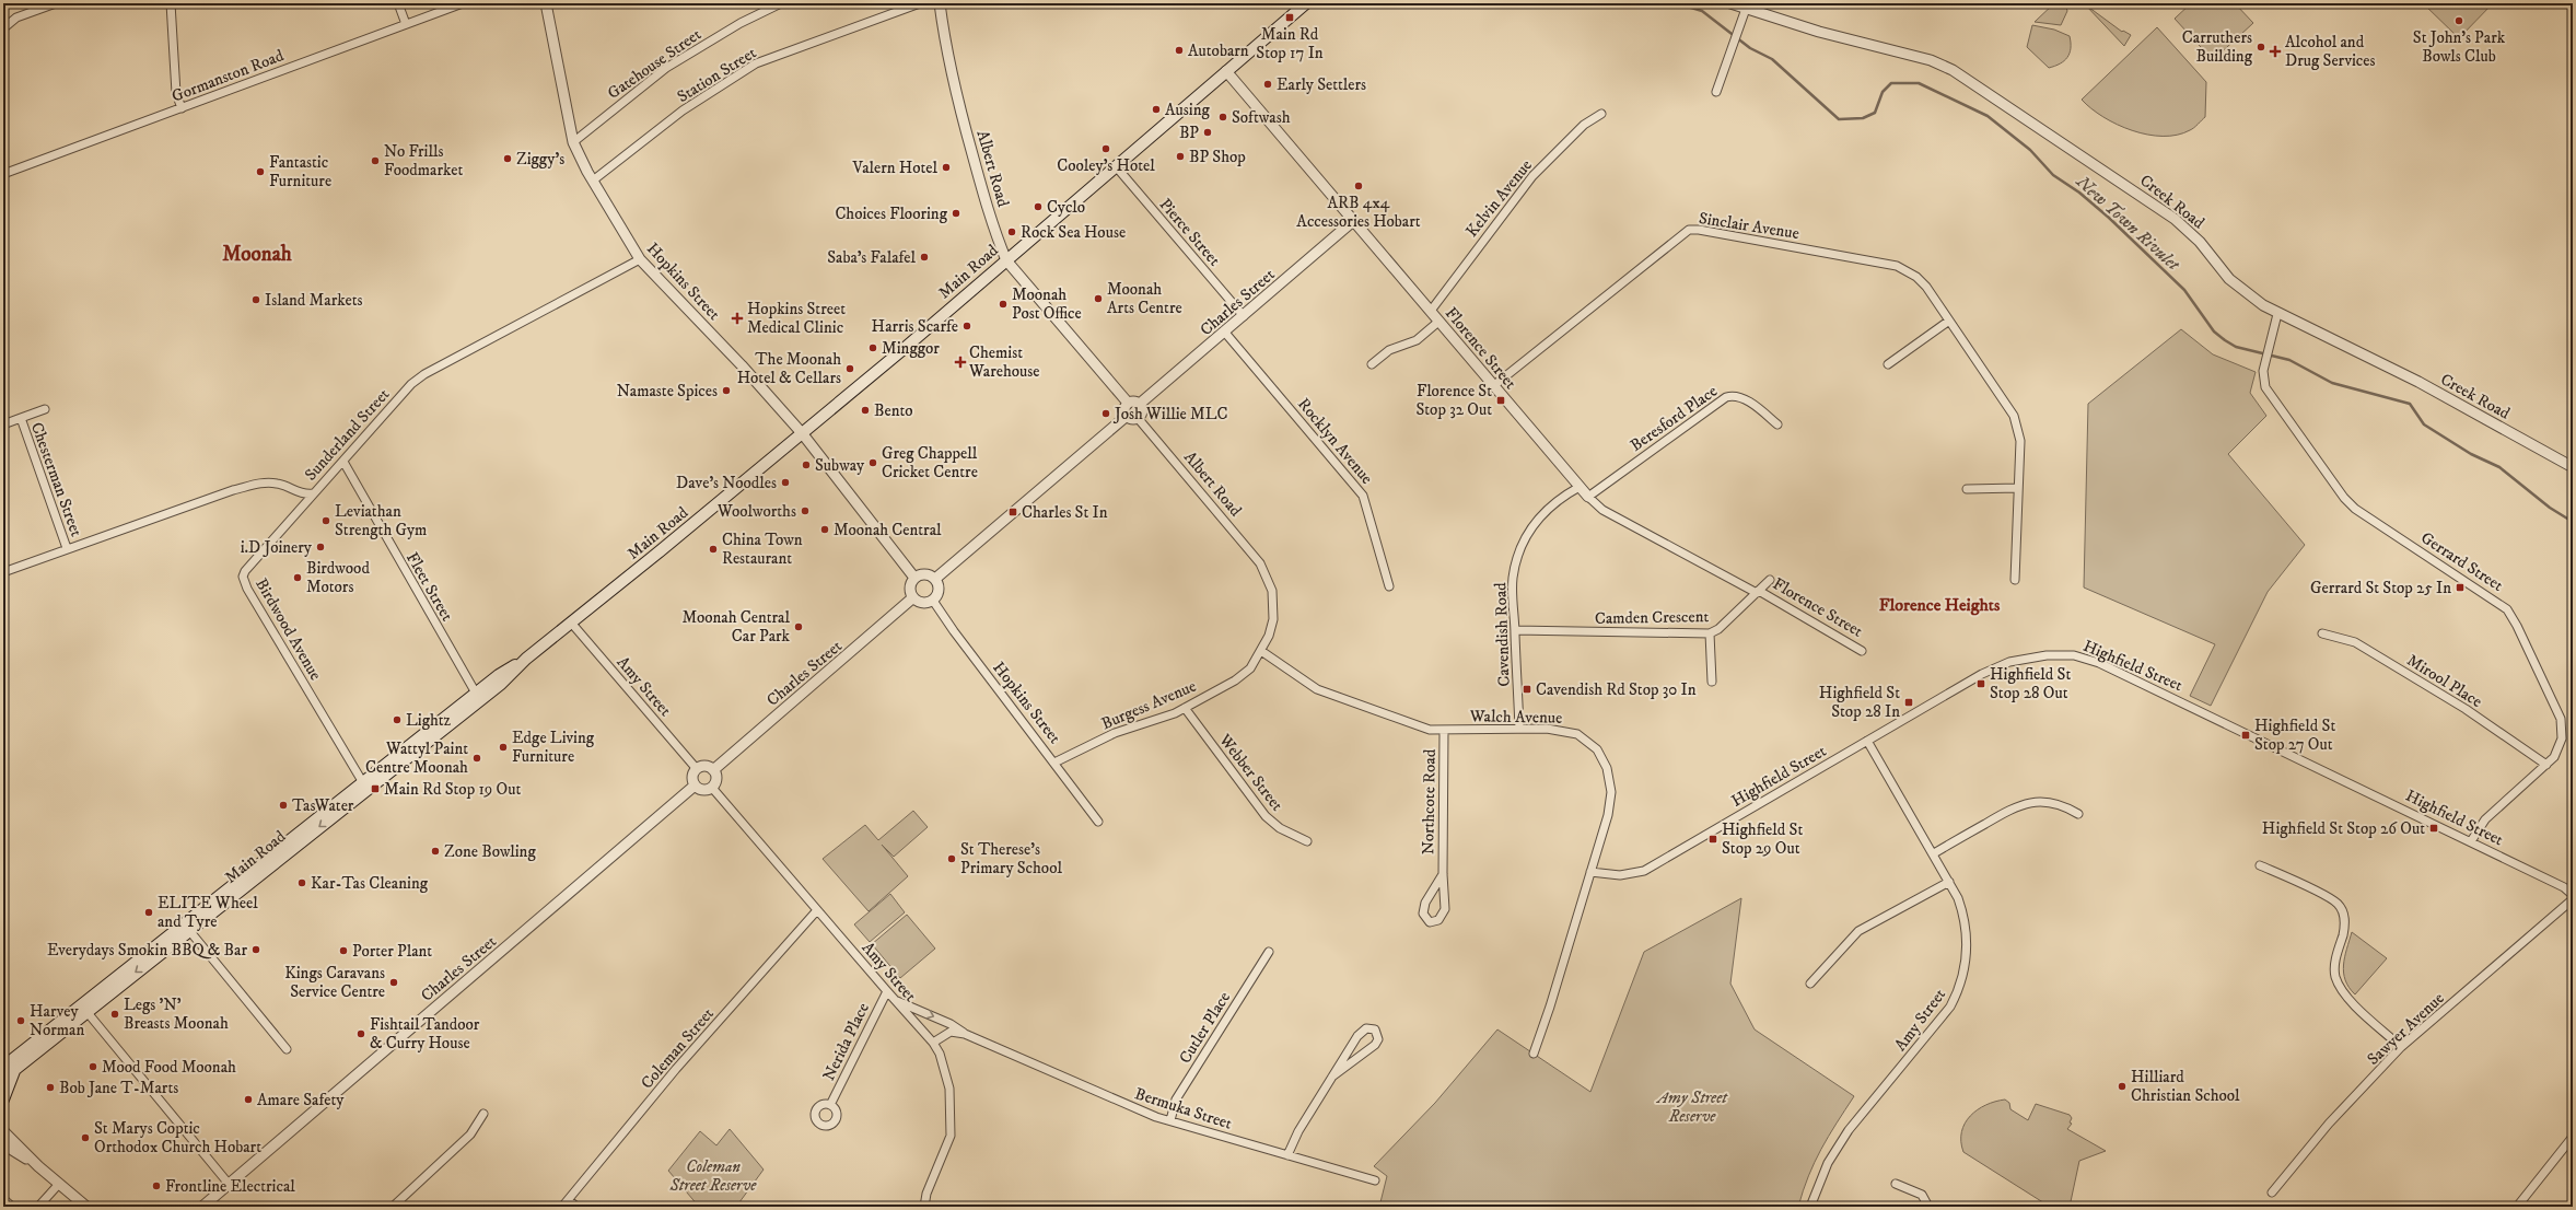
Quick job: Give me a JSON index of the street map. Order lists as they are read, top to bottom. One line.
{"streets":{"main road":["Main Road"],"street":["Gatehouse Street","Station Street","Gormanston Road","Albert Road","Kelvin Avenue","Creek Road","Sinclair Avenue","Pierce Street","Hopkins Street","Charles Street","Florence Street","Beresford Place","Sunderland Street","Rocklyn Avenue","Chesterman Street","Gerrard Street","Fleet Street","Camden Crescent","Birdwood Avenue","Cavendish Road","Highfield Street","Mirool Place","Amy Street","Burgess Avenue","Walch Avenue","Webber Street","Northcote Road","Cutler Place","Sawyer Avenue","Nerida Place","Coleman Street","Bermuka Street"]},"crossings":[["Gatehouse Street","Hopkins Street"],["Station Street","Hopkins Street"],["Albert Road","Main Road"],["Albert Road","Charles Street"],["Albert Road","Burgess Avenue"],["Kelvin Avenue","Florence Street"],["Creek Road","Gerrard Street"],["Sinclair Avenue","Florence Street"],["Pierce Street","Main Road"],["Pierce Street","Charles Street"],["Main Road","Hopkins Street"],["Main Road","Florence Street"],["Main Road","Fleet Street"],["Main Road","Birdwood Avenue"],["Main Road","Amy Street"],["Hopkins Street","Charles Street"],["Hopkins Street","Sunderland Street"],["Hopkins Street","Burgess Avenue"],["Charles Street","Florence Street"],["Charles Street","Rocklyn Avenue"],["Charles Street","Amy Street"],["Florence Street","Beresford Place"],["Florence Street","Camden Crescent"],["Florence Street","Cavendish Road"],["Sunderland Street","Chesterman Street"],["Sunderland Street","Fleet Street"],["Sunderland Street","Birdwood Avenue"],["Gerrard Street","Highfield Street"],["Gerrard Street","Mirool Place"],["Camden Crescent","Cavendish Road"],["Cavendish Road","Walch Avenue"],["Highfield Street","Amy Street"],["Highfield Street","Walch Avenue"],["Amy Street","Nerida Place"],["Amy Street","Coleman Street"],["Amy Street","Bermuka Street"],["Burgess Avenue","Walch Avenue"],["Burgess Avenue","Webber Street"],["Walch Avenue","Northcote Road"],["Cutler Place","Bermuka Street"]],"districts":["Moonah","Florence Heights"],"water":["New Town Rivulet"],"parks":["Amy Street Reserve","Coleman Street Reserve"],"places":{"transit":["Main Rd Stop 17 In","Florence St Stop 32 Out","Charles St In","Gerrard St Stop 25 In","Highfield St Stop 28 Out","Cavendish Rd Stop 30 In","Highfield St Stop 28 In","Highfield St Stop 27 Out","Main Rd Stop 19 Out","Highfield St Stop 26 Out","Highfield St Stop 29 Out"],"other":["St John's Park Bowls Club","Carruthers Building","Autobarn","Early Settlers","Ausing","Softwash","BP","Cooley's Hotel","BP Shop","Ziggy's","No Frills Foodmarket","Valern Hotel","Fantastic Furniture","ARB 4x4 Accessories Hobart","Cyclo","Choices Flooring","Rock Sea House","Saba's Falafel","Moonah Arts Centre","Island Markets","Moonah Post Office","Harris Scarfe","Minggor","The Moonah Hotel & Cellars","Namaste Spices","Bento","Josh Willie MLC","Greg Chappell Cricket Centre","Subway","Dave's Noodles","Woolworths","Leviathan Strength Gym","Moonah Central","i.D Joinery","China Town Restaurant","Birdwood Motors","Moonah Central Car Park","Lightz","Edge Living Furniture","Wattyl Paint Centre Moonah","TasWater","Zone Bowling","St Therese's Primary School","Kar-Tas Cleaning","ELITE Wheel and Tyre","Everydays Smokin BBQ & Bar","Porter Plant","Kings Caravans Service Centre","Legs 'N' Breasts Moonah","Harvey Norman","Fishtail Tandoor & Curry House","Mood Food Moonah","Hilliard Christian School","Bob Jane T-Marts","Amare Safety","St Marys Coptic Orthodox Church Hobart","Frontline Electrical"],"health":["Alcohol and Drug Services","Hopkins Street Medical Clinic","Chemist Warehouse"]}}
